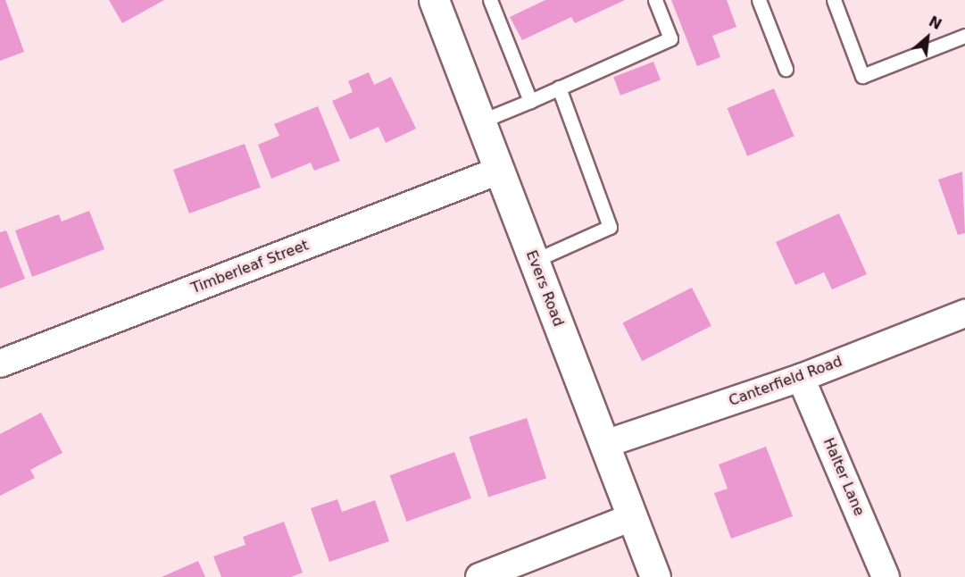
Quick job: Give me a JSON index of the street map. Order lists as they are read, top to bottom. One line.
{"streets":{"main road":["Evers Road"],"street":["Timberleaf Street","Canterfield Road","Halter Lane"]},"crossings":[["Timberleaf Street","Evers Road"],["Evers Road","Canterfield Road"],["Canterfield Road","Halter Lane"]],"north":"top right"}
